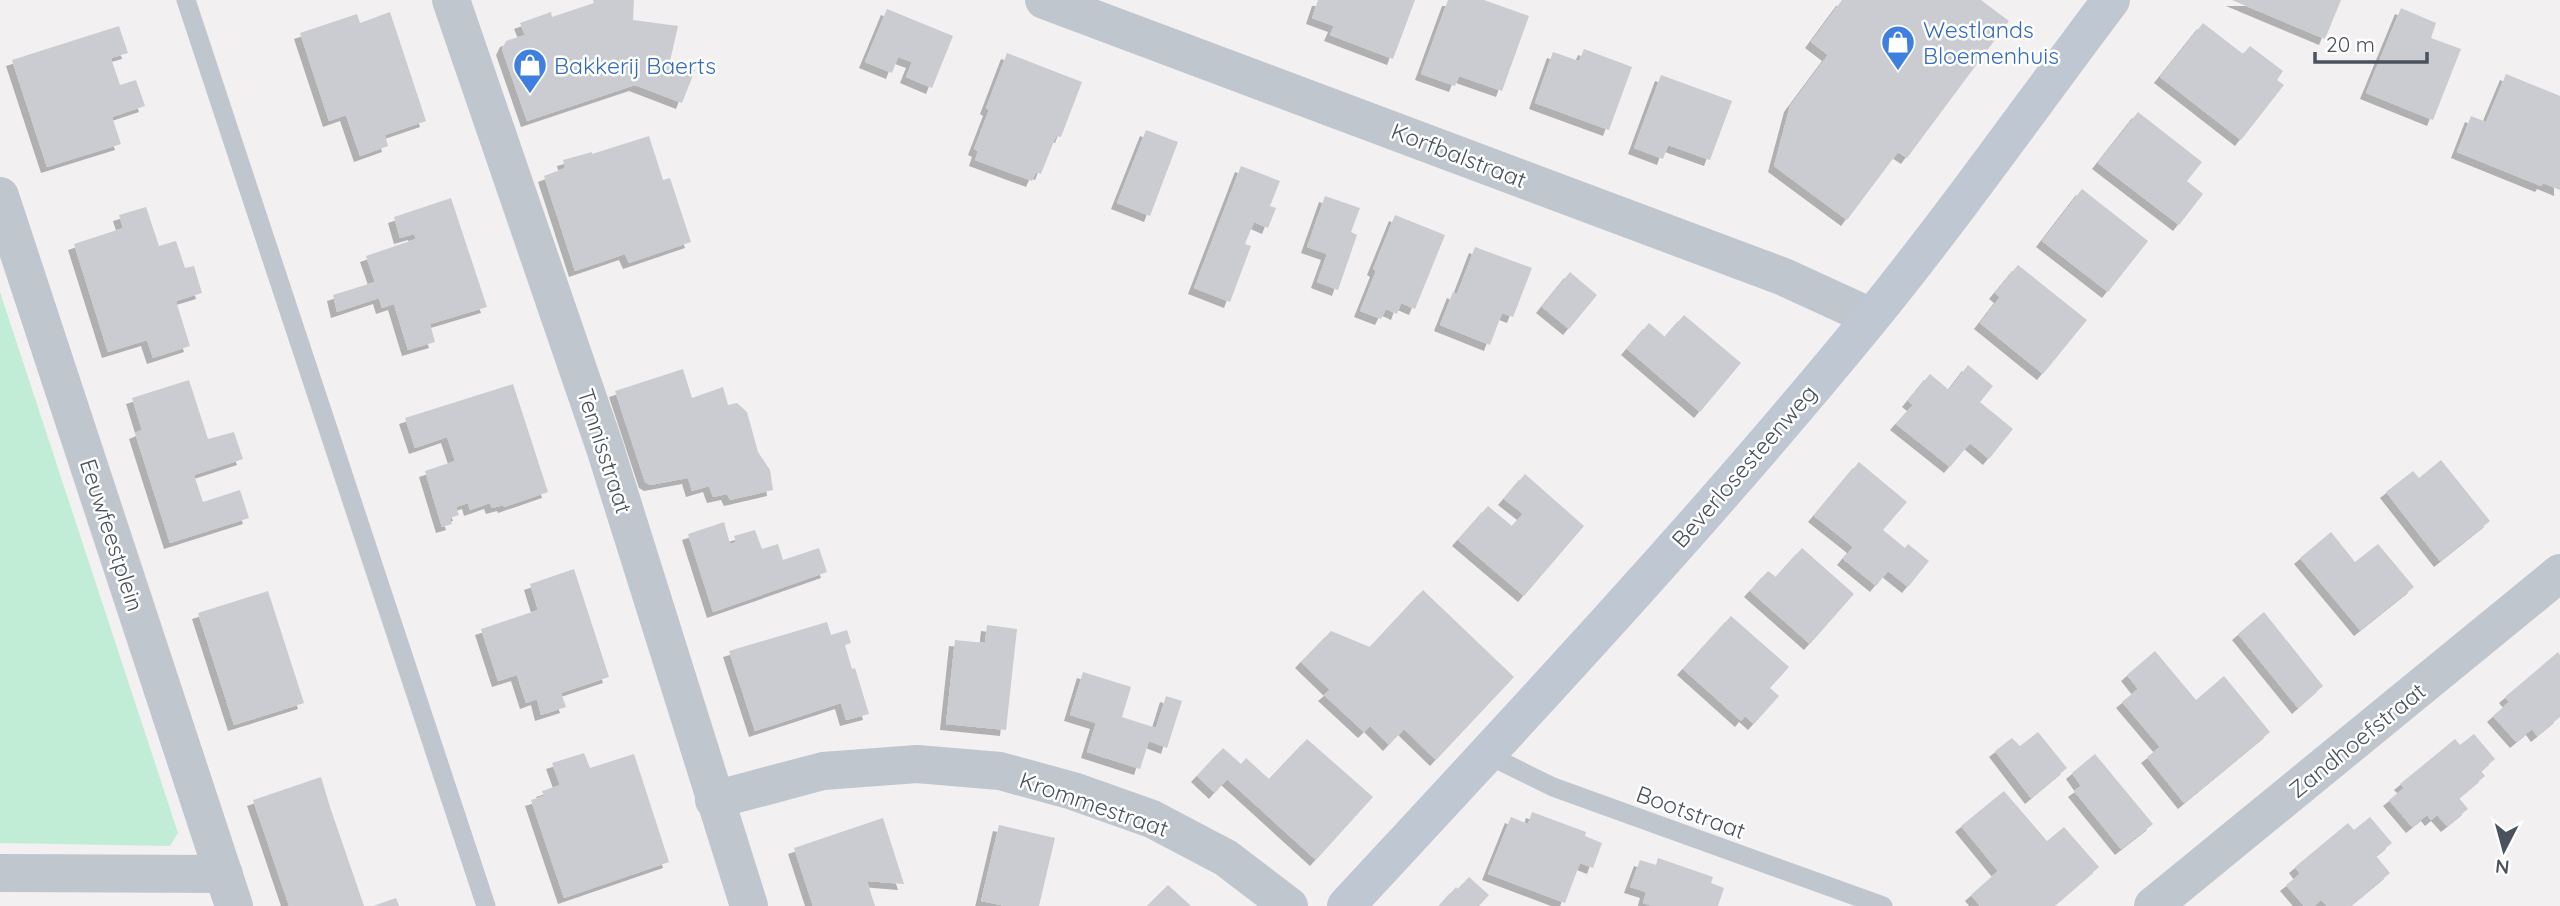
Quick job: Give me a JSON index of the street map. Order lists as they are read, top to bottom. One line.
{"streets":{"street":["Korfbalstraat","Tennisstraat","Beverlosesteenweg","Eeuwfeestplein","Zandhoefstraat","Krommestraat"],"lane":["Bootstraat"]},"crossings":[["Korfbalstraat","Beverlosesteenweg"],["Tennisstraat","Krommestraat"],["Beverlosesteenweg","Bootstraat"]],"places":{"shop":["Westlands Bloemenhuis","Bakkerij Baerts"]},"scale_bar":"20 m","north":"bottom"}
